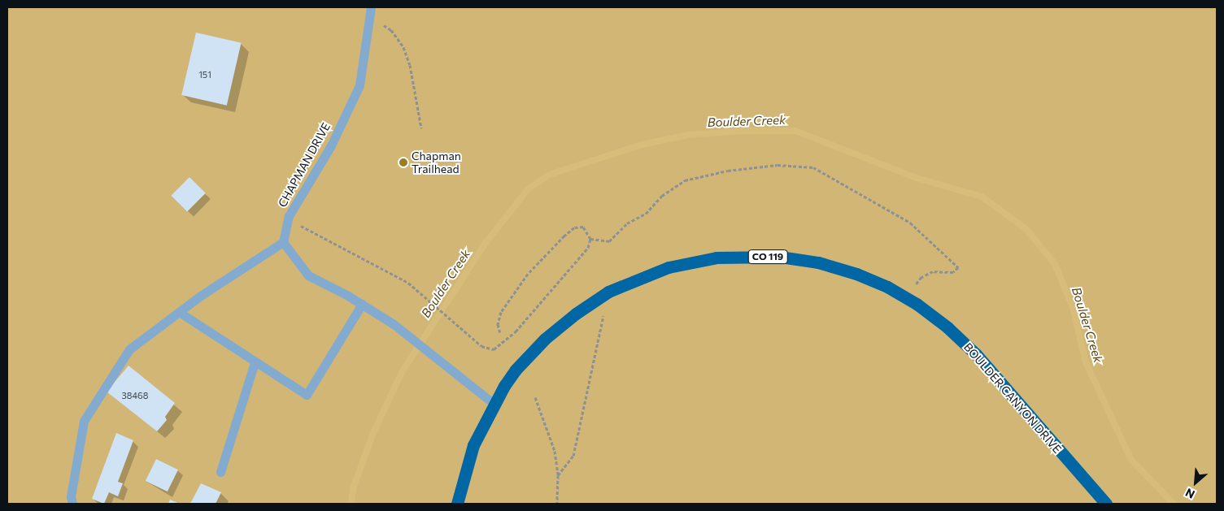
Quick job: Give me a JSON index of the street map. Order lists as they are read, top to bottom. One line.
{"streets":{"main road":["CO 119","BOULDER CANYON DRIVE"],"lane":["CHAPMAN DRIVE"]},"water":["Boulder Creek"],"places":["Chapman Trailhead"],"house_numbers":["151","38468"],"north":"bottom left"}
